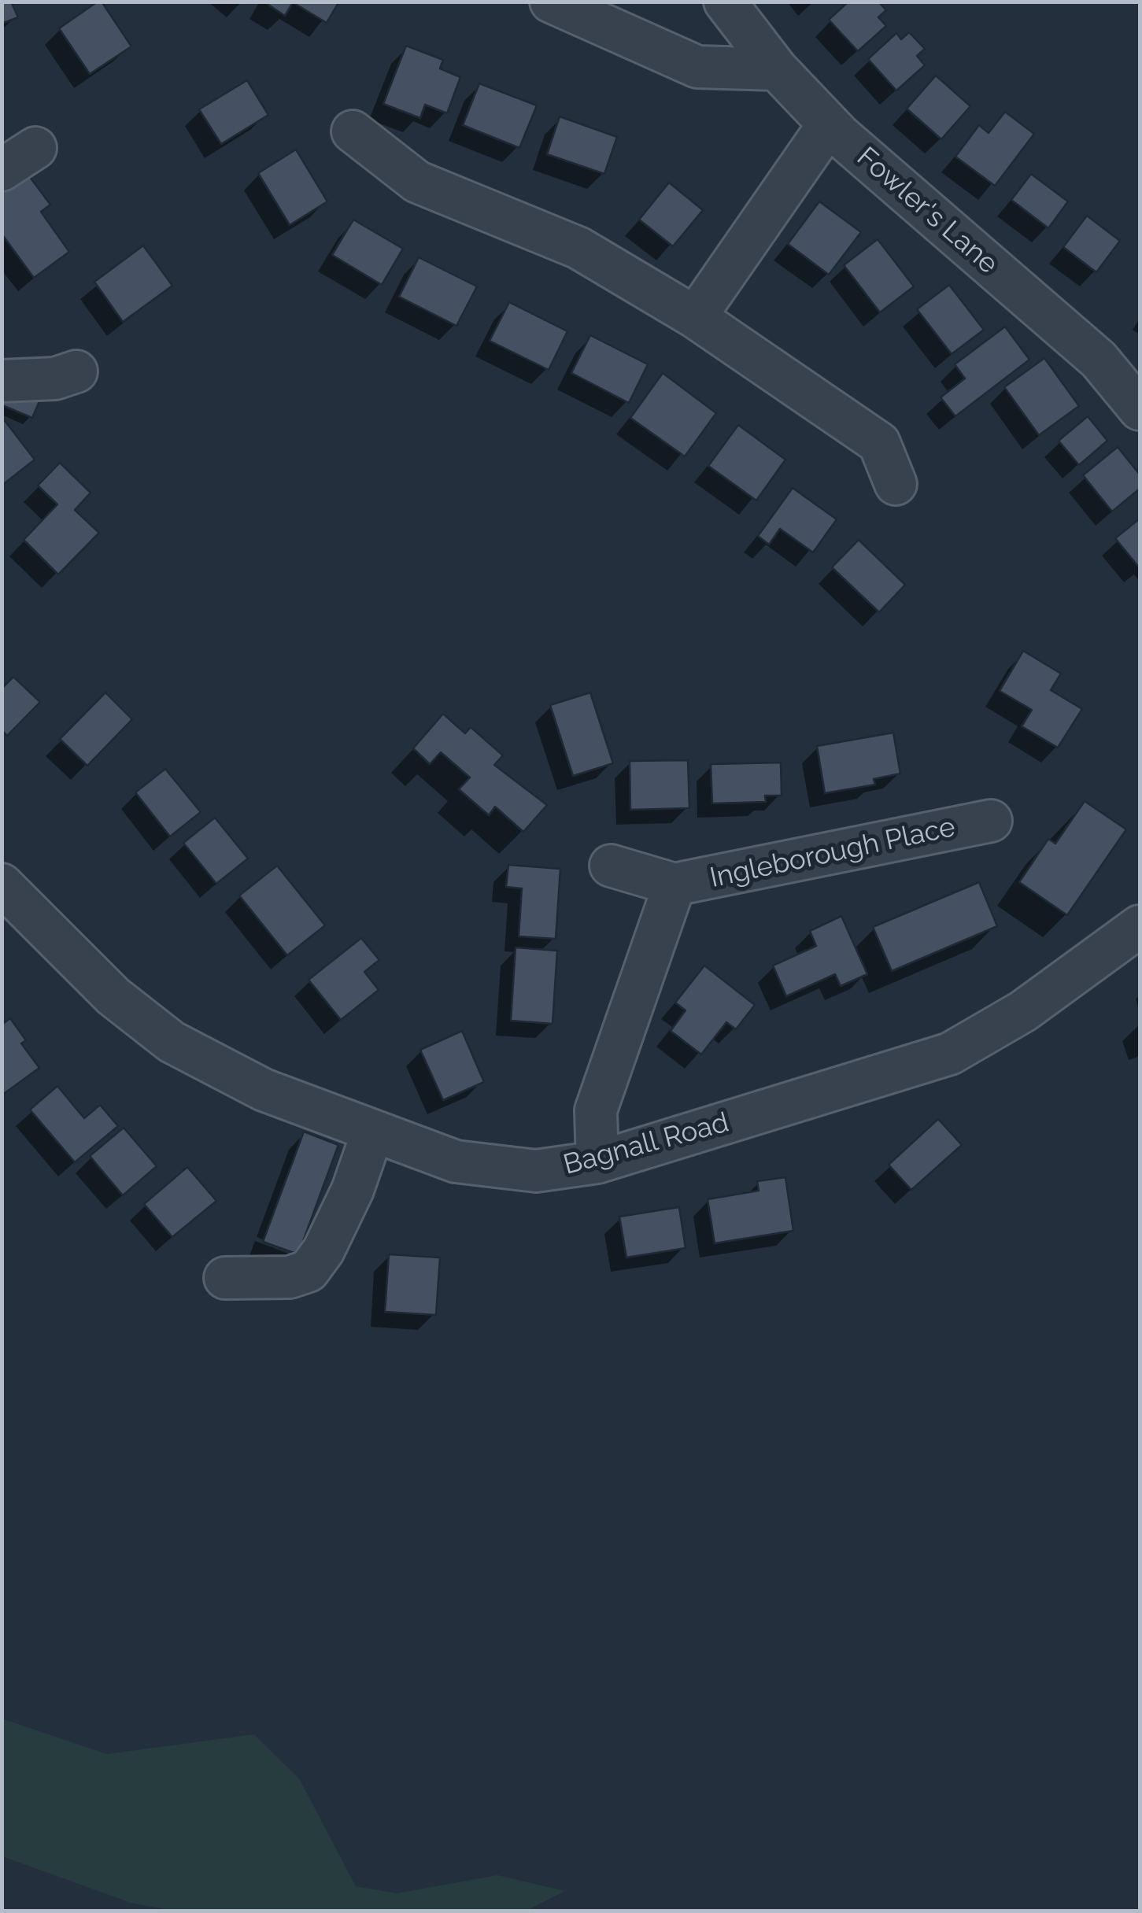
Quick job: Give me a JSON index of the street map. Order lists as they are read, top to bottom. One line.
{"streets":{"street":["Fowler's Lane","Ingleborough Place","Bagnall Road"]},"crossings":[["Ingleborough Place","Bagnall Road"]]}
